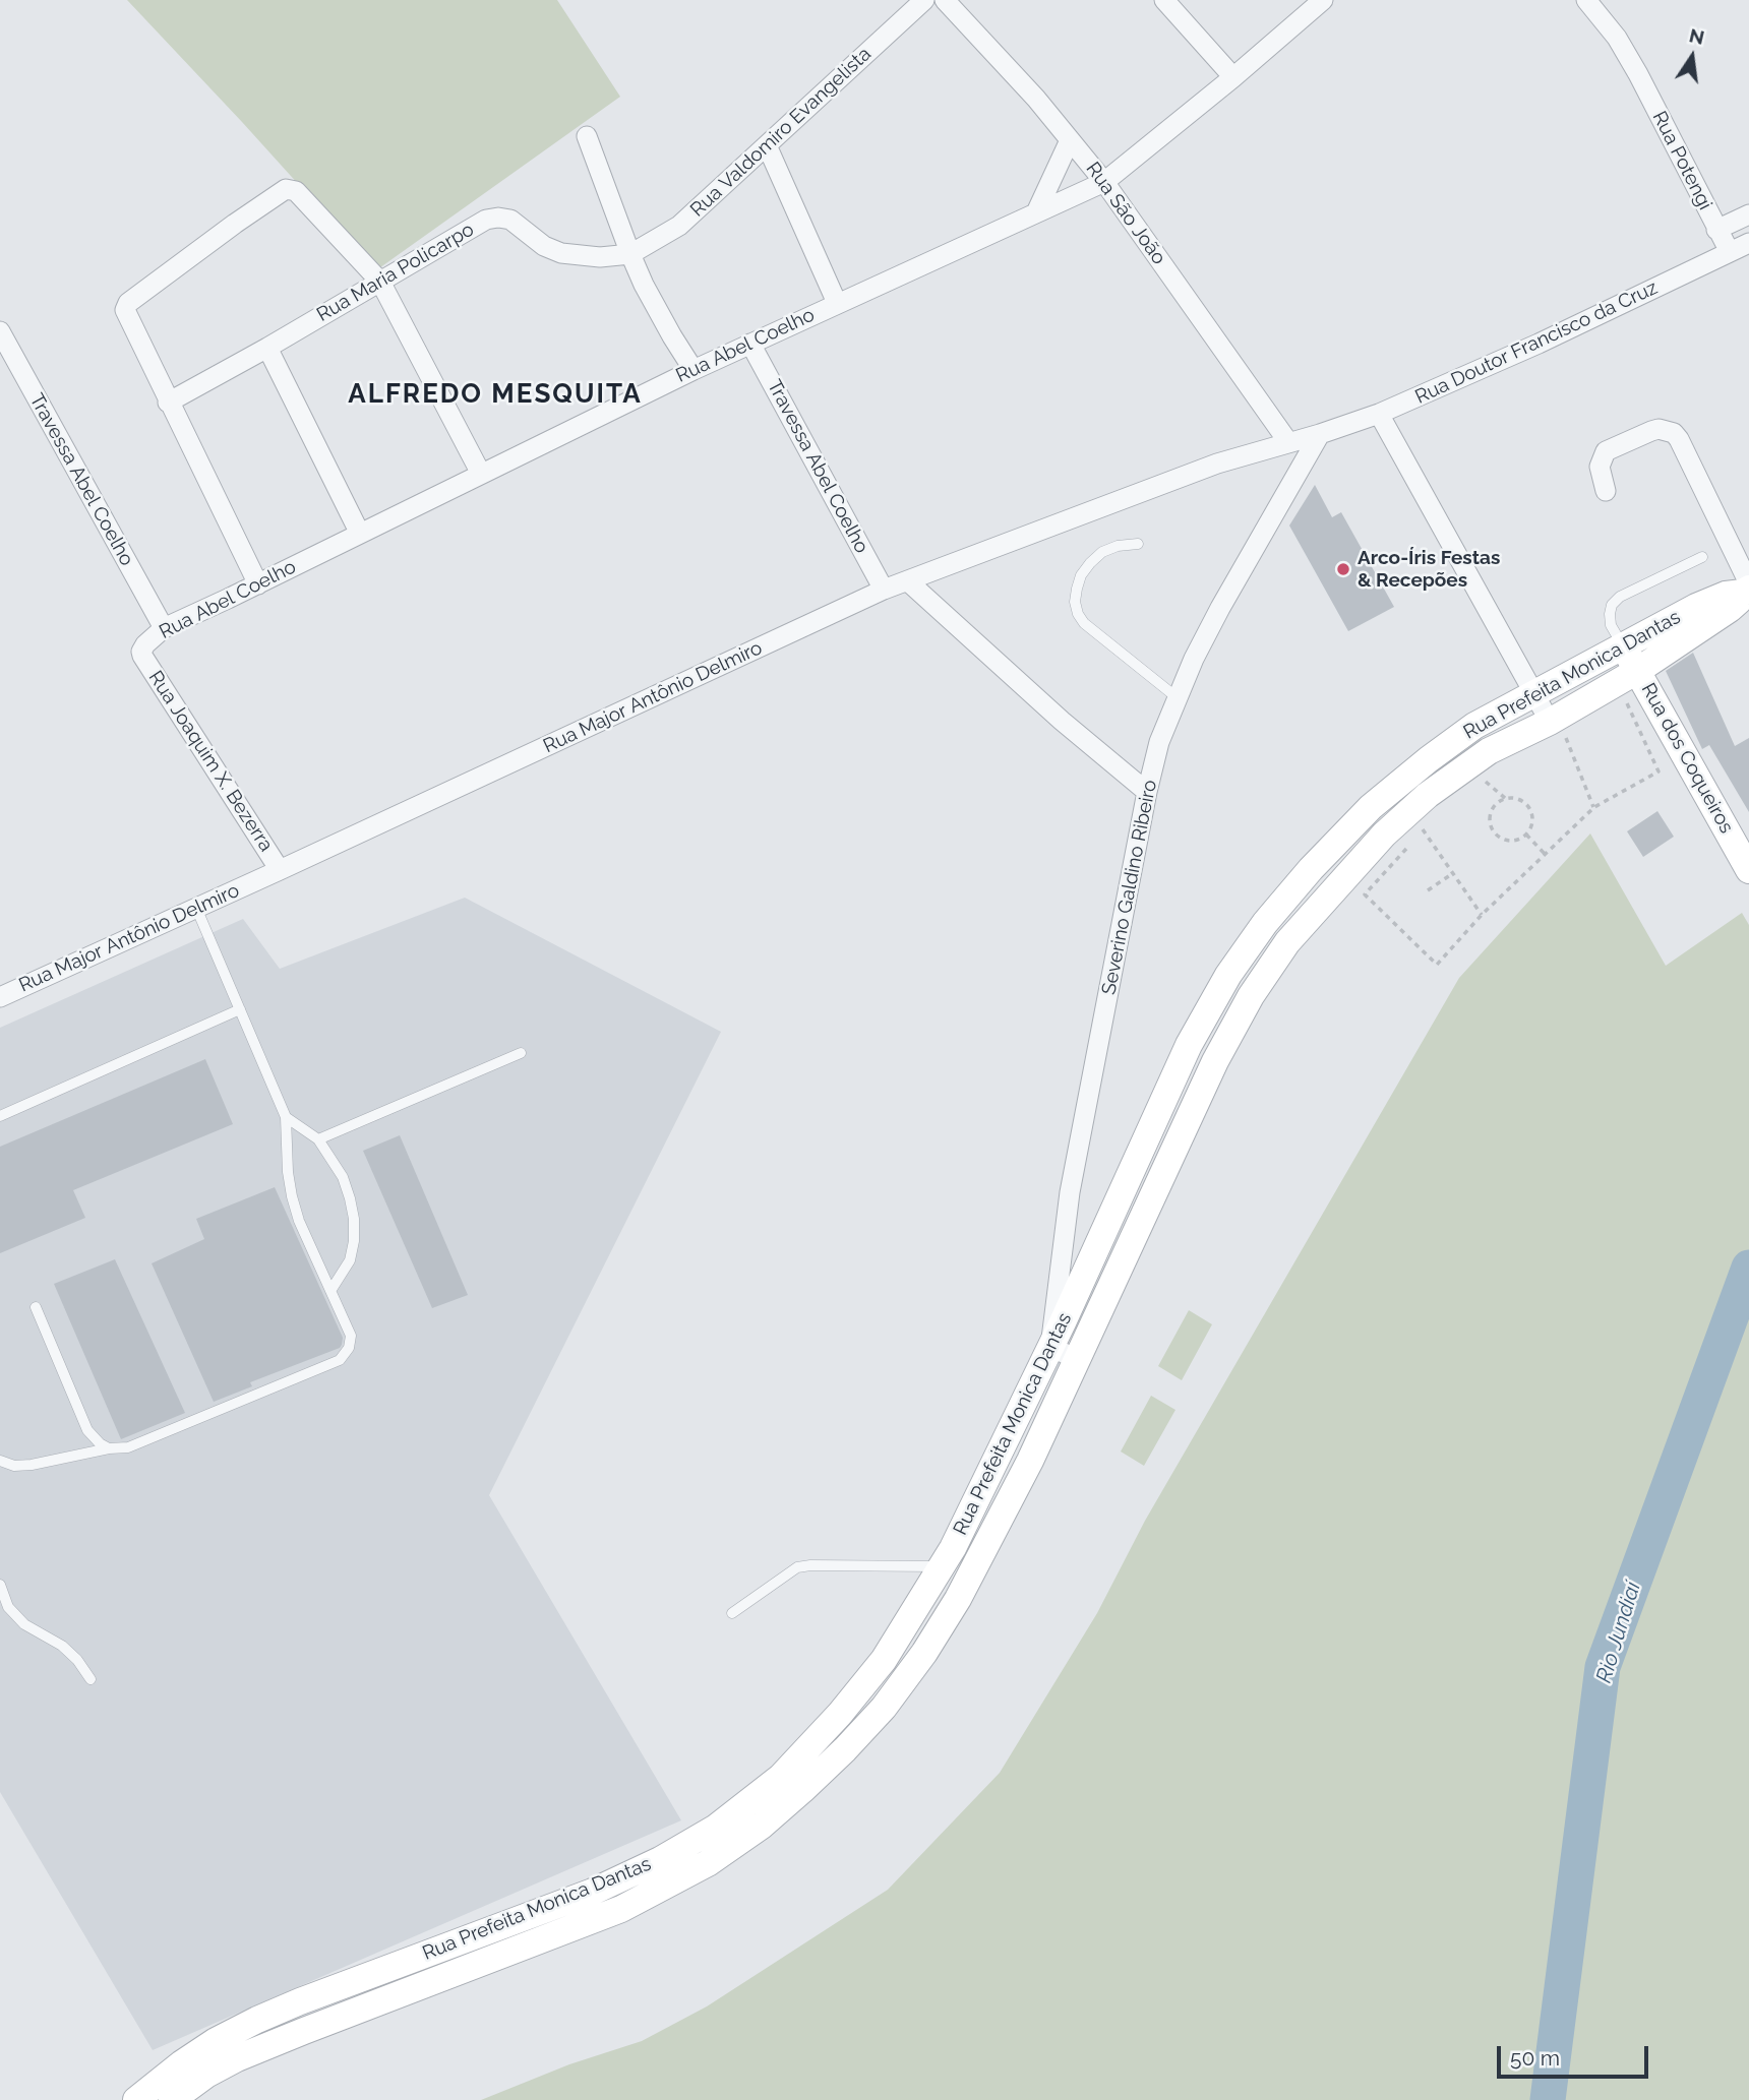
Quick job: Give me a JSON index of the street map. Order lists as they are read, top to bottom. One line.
{"streets":{"main road":["Rua Prefeita Monica Dantas","Rua dos Coqueiros"],"street":["Rua Valdomiro Evangelista","Rua Potengi","Rua São João","Rua Maria Policarpo","Rua Doutor Francisco da Cruz","Rua Abel Coelho","Travessa Abel Coelho","Rua Major Antônio Delmiro","Rua Joaquim X. Bezerra","Severino Galdino Ribeiro"]},"crossings":[["Rua Valdomiro Evangelista","Rua Maria Policarpo"],["Rua Potengi","Rua Doutor Francisco da Cruz"],["Rua São João","Rua Abel Coelho"],["Rua São João","Rua Major Antônio Delmiro"],["Rua Doutor Francisco da Cruz","Rua Major Antônio Delmiro"],["Rua Doutor Francisco da Cruz","Severino Galdino Ribeiro"],["Rua Abel Coelho","Travessa Abel Coelho"],["Rua Abel Coelho","Rua Joaquim X. Bezerra"],["Travessa Abel Coelho","Rua Major Antônio Delmiro"],["Rua Prefeita Monica Dantas","Rua dos Coqueiros"],["Rua Prefeita Monica Dantas","Severino Galdino Ribeiro"],["Rua Major Antônio Delmiro","Rua Joaquim X. Bezerra"],["Rua Major Antônio Delmiro","Severino Galdino Ribeiro"]],"districts":["ALFREDO MESQUITA"],"water":["Rio Jundiaí"],"places":["Arco-Íris Festas & Recepões"],"scale_bar":"50 m","north":"top"}
